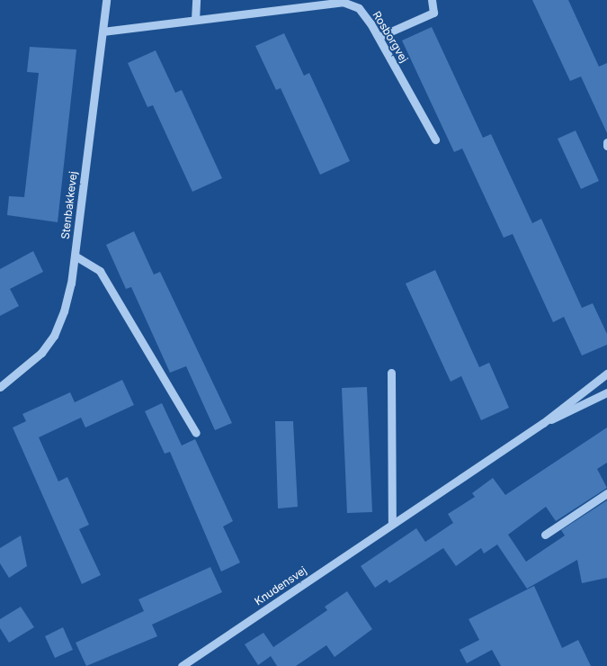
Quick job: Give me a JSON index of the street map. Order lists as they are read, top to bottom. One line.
{"streets":{"street":["Rosborgvej","Stenbakkevej","Knudensvej"]},"crossings":[["Rosborgvej","Stenbakkevej"]]}
